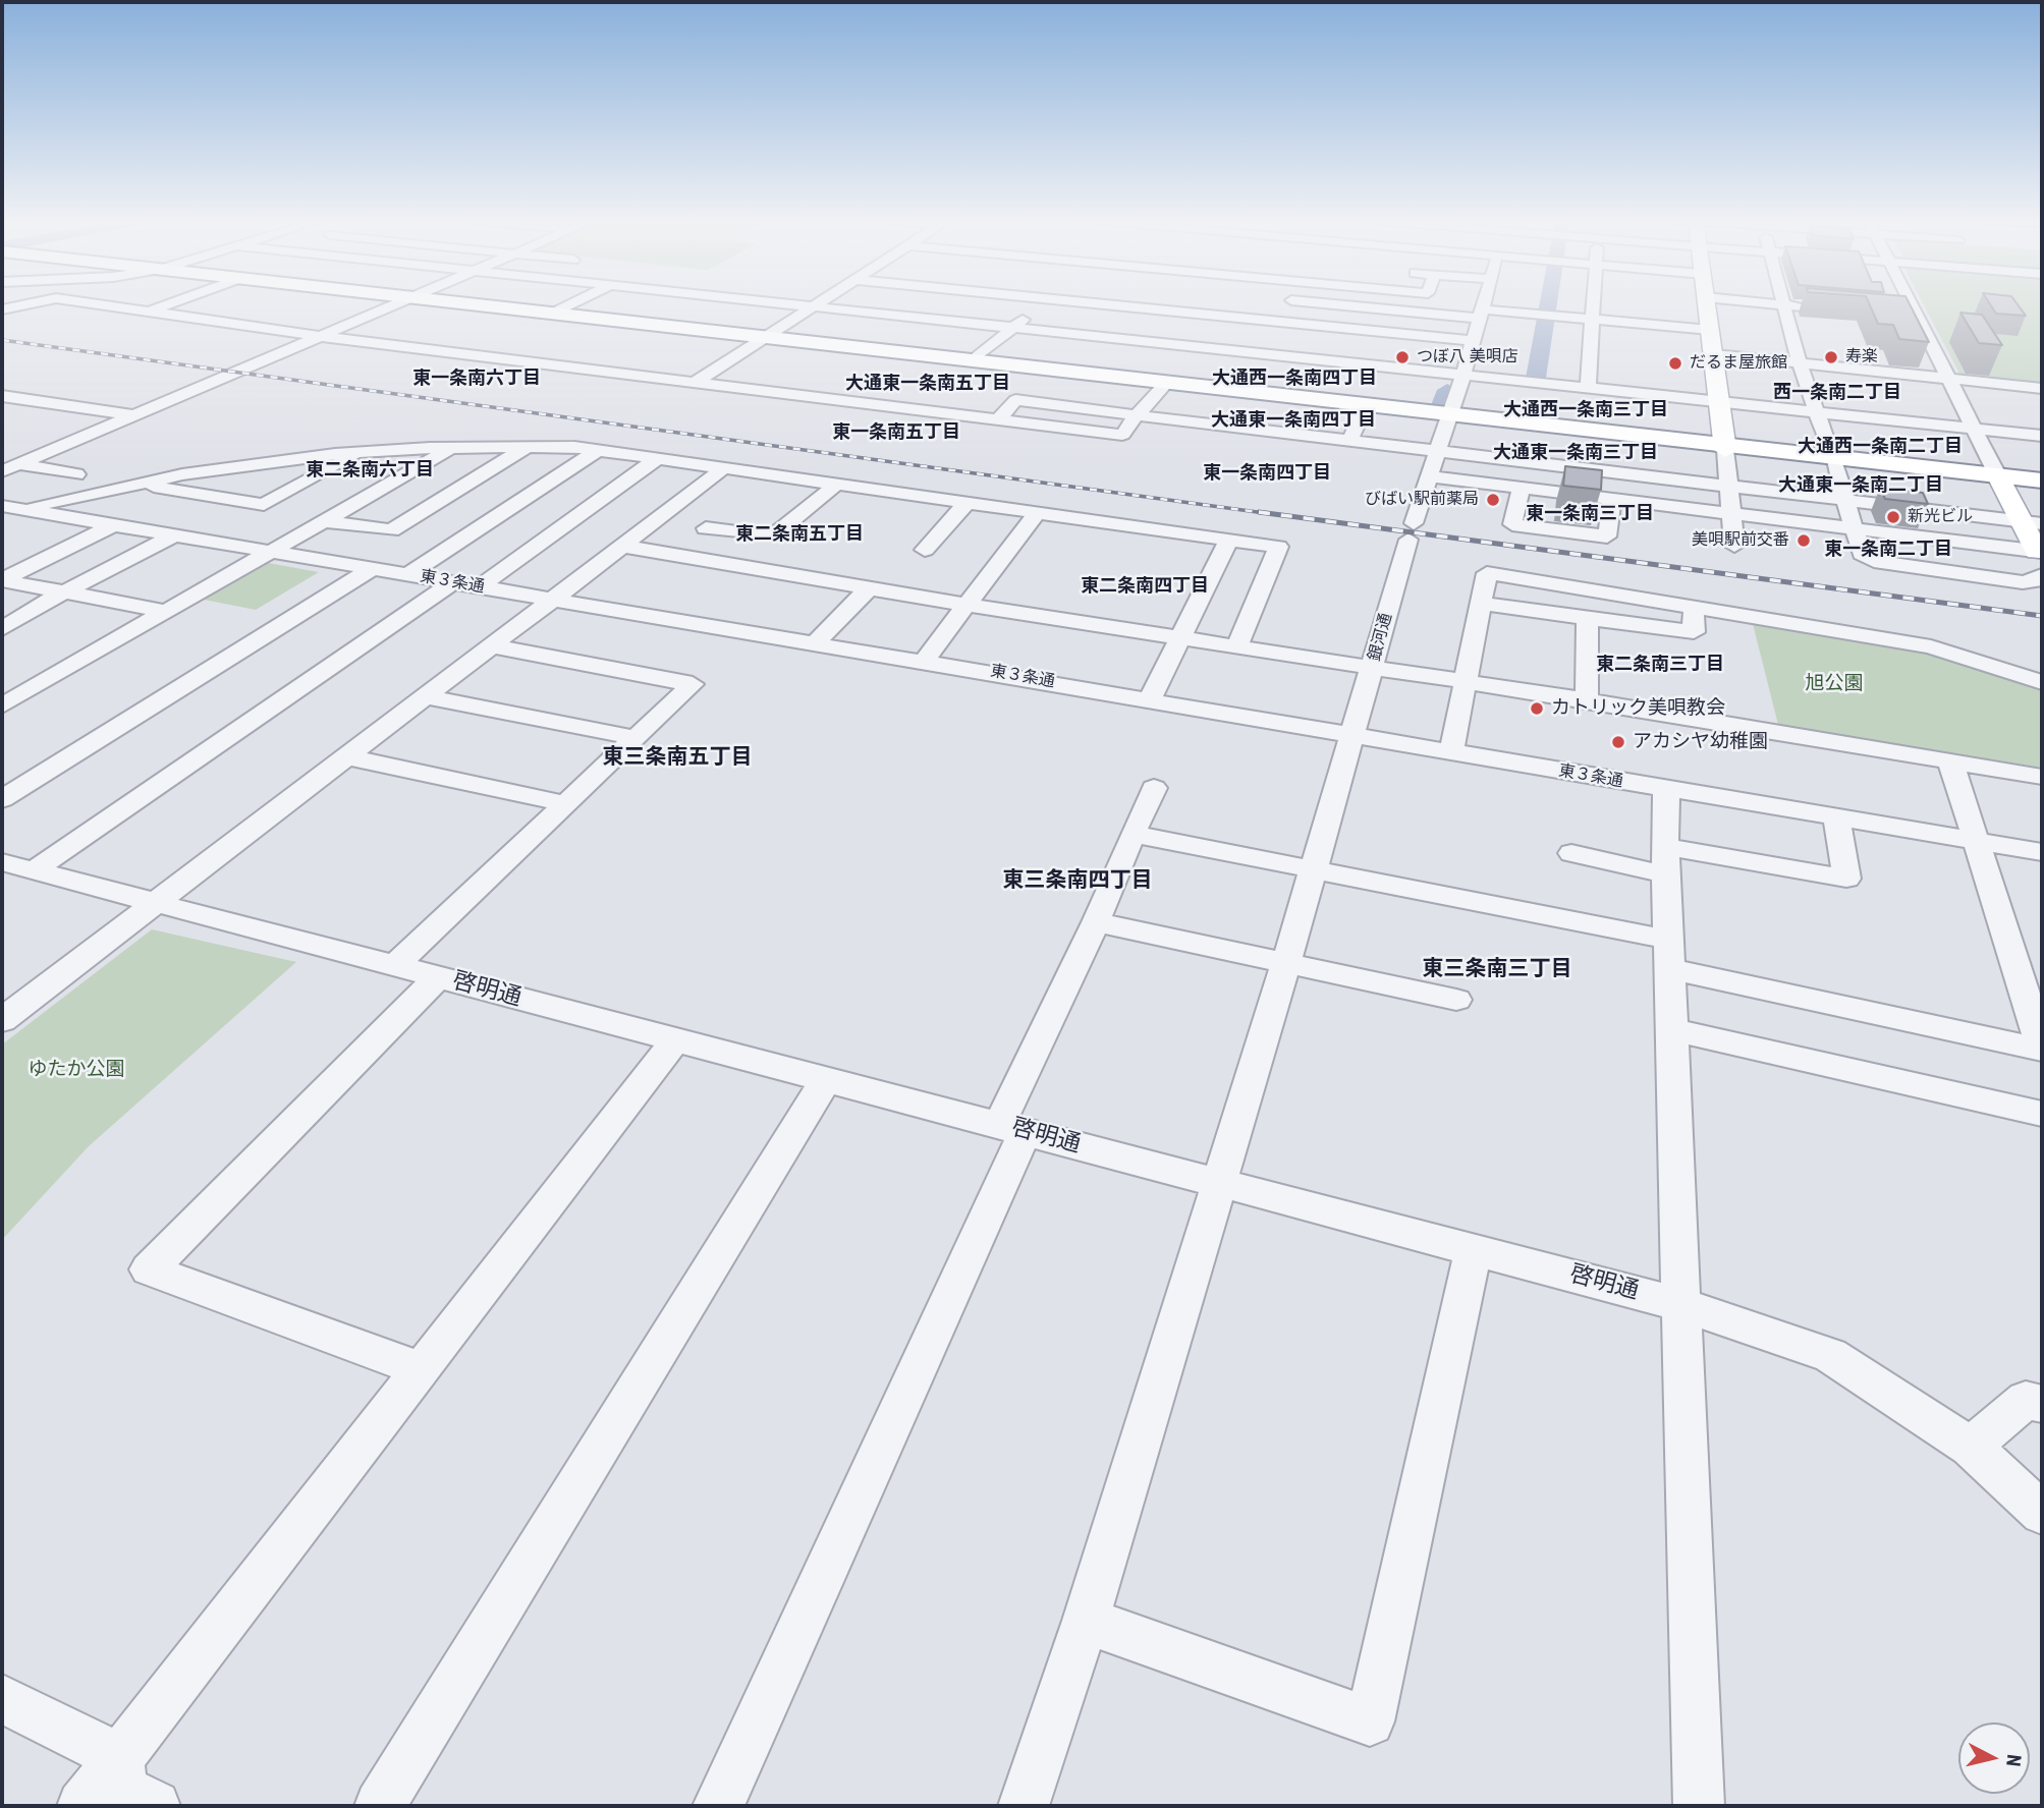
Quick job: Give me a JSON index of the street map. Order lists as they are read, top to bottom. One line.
{"streets":{"street":["東３条通","銀河通","啓明通"]},"crossings":[["東３条通","銀河通"],["銀河通","啓明通"]],"districts":["東一条南六丁目","大通西一条南四丁目","大通東一条南五丁目","西一条南二丁目","大通西一条南三丁目","大通東一条南四丁目","東一条南五丁目","大通西一条南二丁目","大通東一条南三丁目","東二条南六丁目","東一条南四丁目","大通東一条南二丁目","東一条南三丁目","東二条南五丁目","東一条南二丁目","東二条南四丁目","東二条南三丁目","東三条南五丁目","東三条南四丁目","東三条南三丁目"],"parks":["旭公園","ゆたか公園"],"places":["つぼ八 美唄店","寿楽","だるま屋旅館","びばい駅前薬局","新光ビル","美唄駅前交番","カトリック美唄教会","アカシヤ幼稚園"],"north":"right"}
